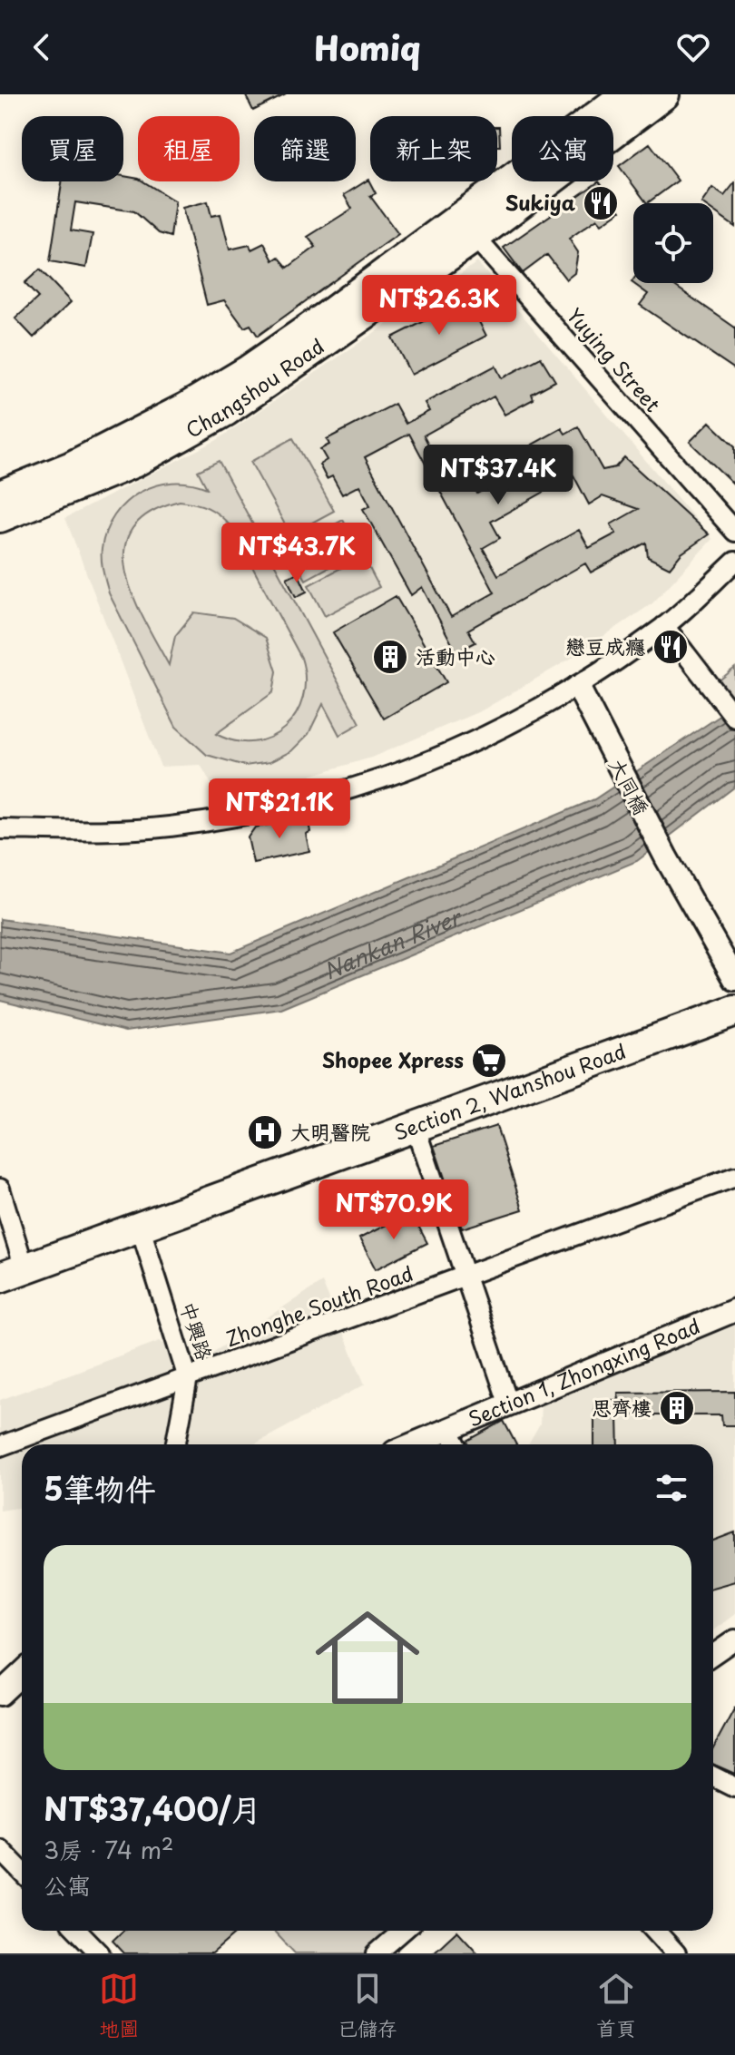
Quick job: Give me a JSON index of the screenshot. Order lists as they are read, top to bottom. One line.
{"streets":{"main road":["Changshou Road","Section 2, Wanshou Road"],"street":["Yuying Street","大同橋","Zhonghe South Road","中興路","Section 1, Zhongxing Road"]},"crossings":[["Yuying Street","Changshou Road"],["Section 2, Wanshou Road","中興路"],["Zhonghe South Road","中興路"]],"water":["Nankan River"],"places":{"restaurant":["Sukiya","戀豆成癮"],"building":["活動中心","思齊樓"],"supermarket":["Shopee Xpress"],"hospital":["大明醫院"]},"page":{"header":"Homiq","chip":["買屋","租屋","篩選","新上架","公寓"],"price":["NT$26.3K","NT$37.4K","NT$43.7K","NT$21.1K","NT$70.9K"],"heading":"5筆物件","list":[{"name":"NT$37,400/月","note":"3房 · 74 m² · 公寓"}],"tabs":["地圖","已儲存","首頁"]}}
